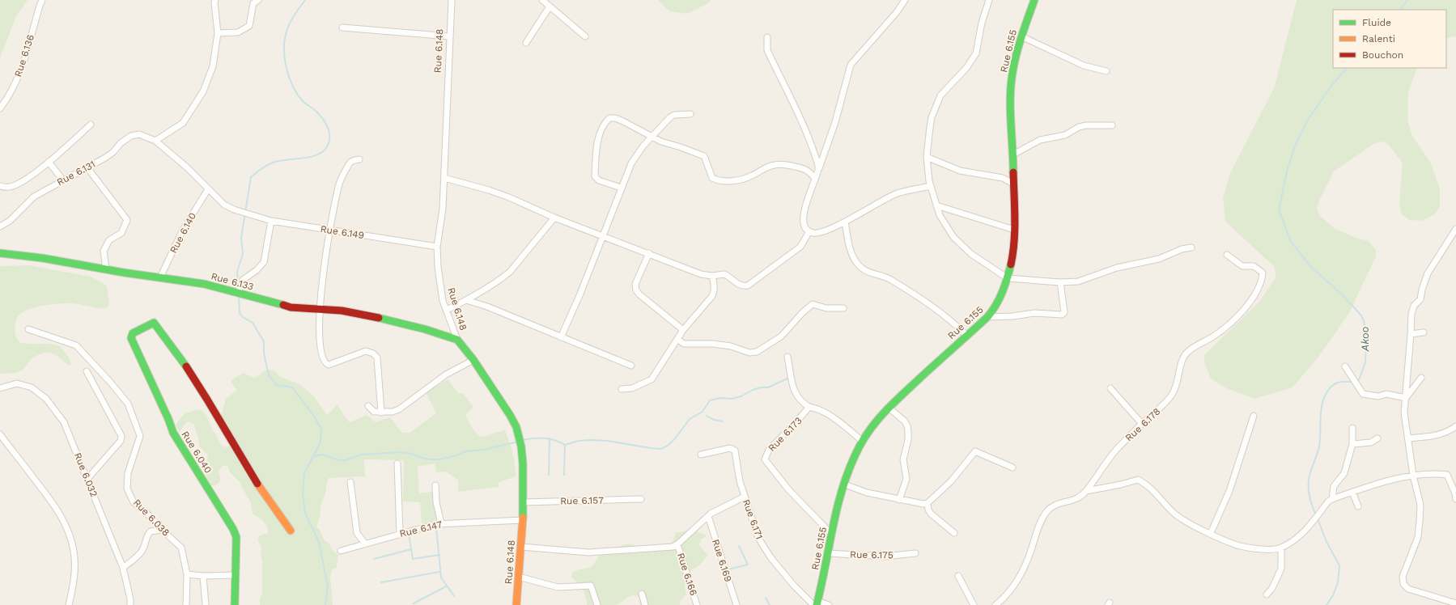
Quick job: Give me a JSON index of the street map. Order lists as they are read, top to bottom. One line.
{"streets":{"street":["Rue 6.148","Rue 6.155","Rue 6.136","Rue 6.131","Rue 6.149","Rue 6.140","Rue 6.133","Rue 6.178","Rue 6.173","Rue 6.040","Rue 6.032","Rue 6.157","Rue 6.038","Rue 6.171","Rue 6.147","Rue 6.175","Rue 6.169","Rue 6.166"]},"crossings":[["Rue 6.148","Rue 6.149"],["Rue 6.148","Rue 6.133"],["Rue 6.148","Rue 6.157"],["Rue 6.148","Rue 6.147"],["Rue 6.155","Rue 6.173"],["Rue 6.155","Rue 6.171"],["Rue 6.155","Rue 6.175"],["Rue 6.131","Rue 6.149"],["Rue 6.131","Rue 6.140"],["Rue 6.149","Rue 6.140"],["Rue 6.140","Rue 6.133"]],"water":["Akoo"],"legend":["Fluide","Ralenti","Bouchon"]}
